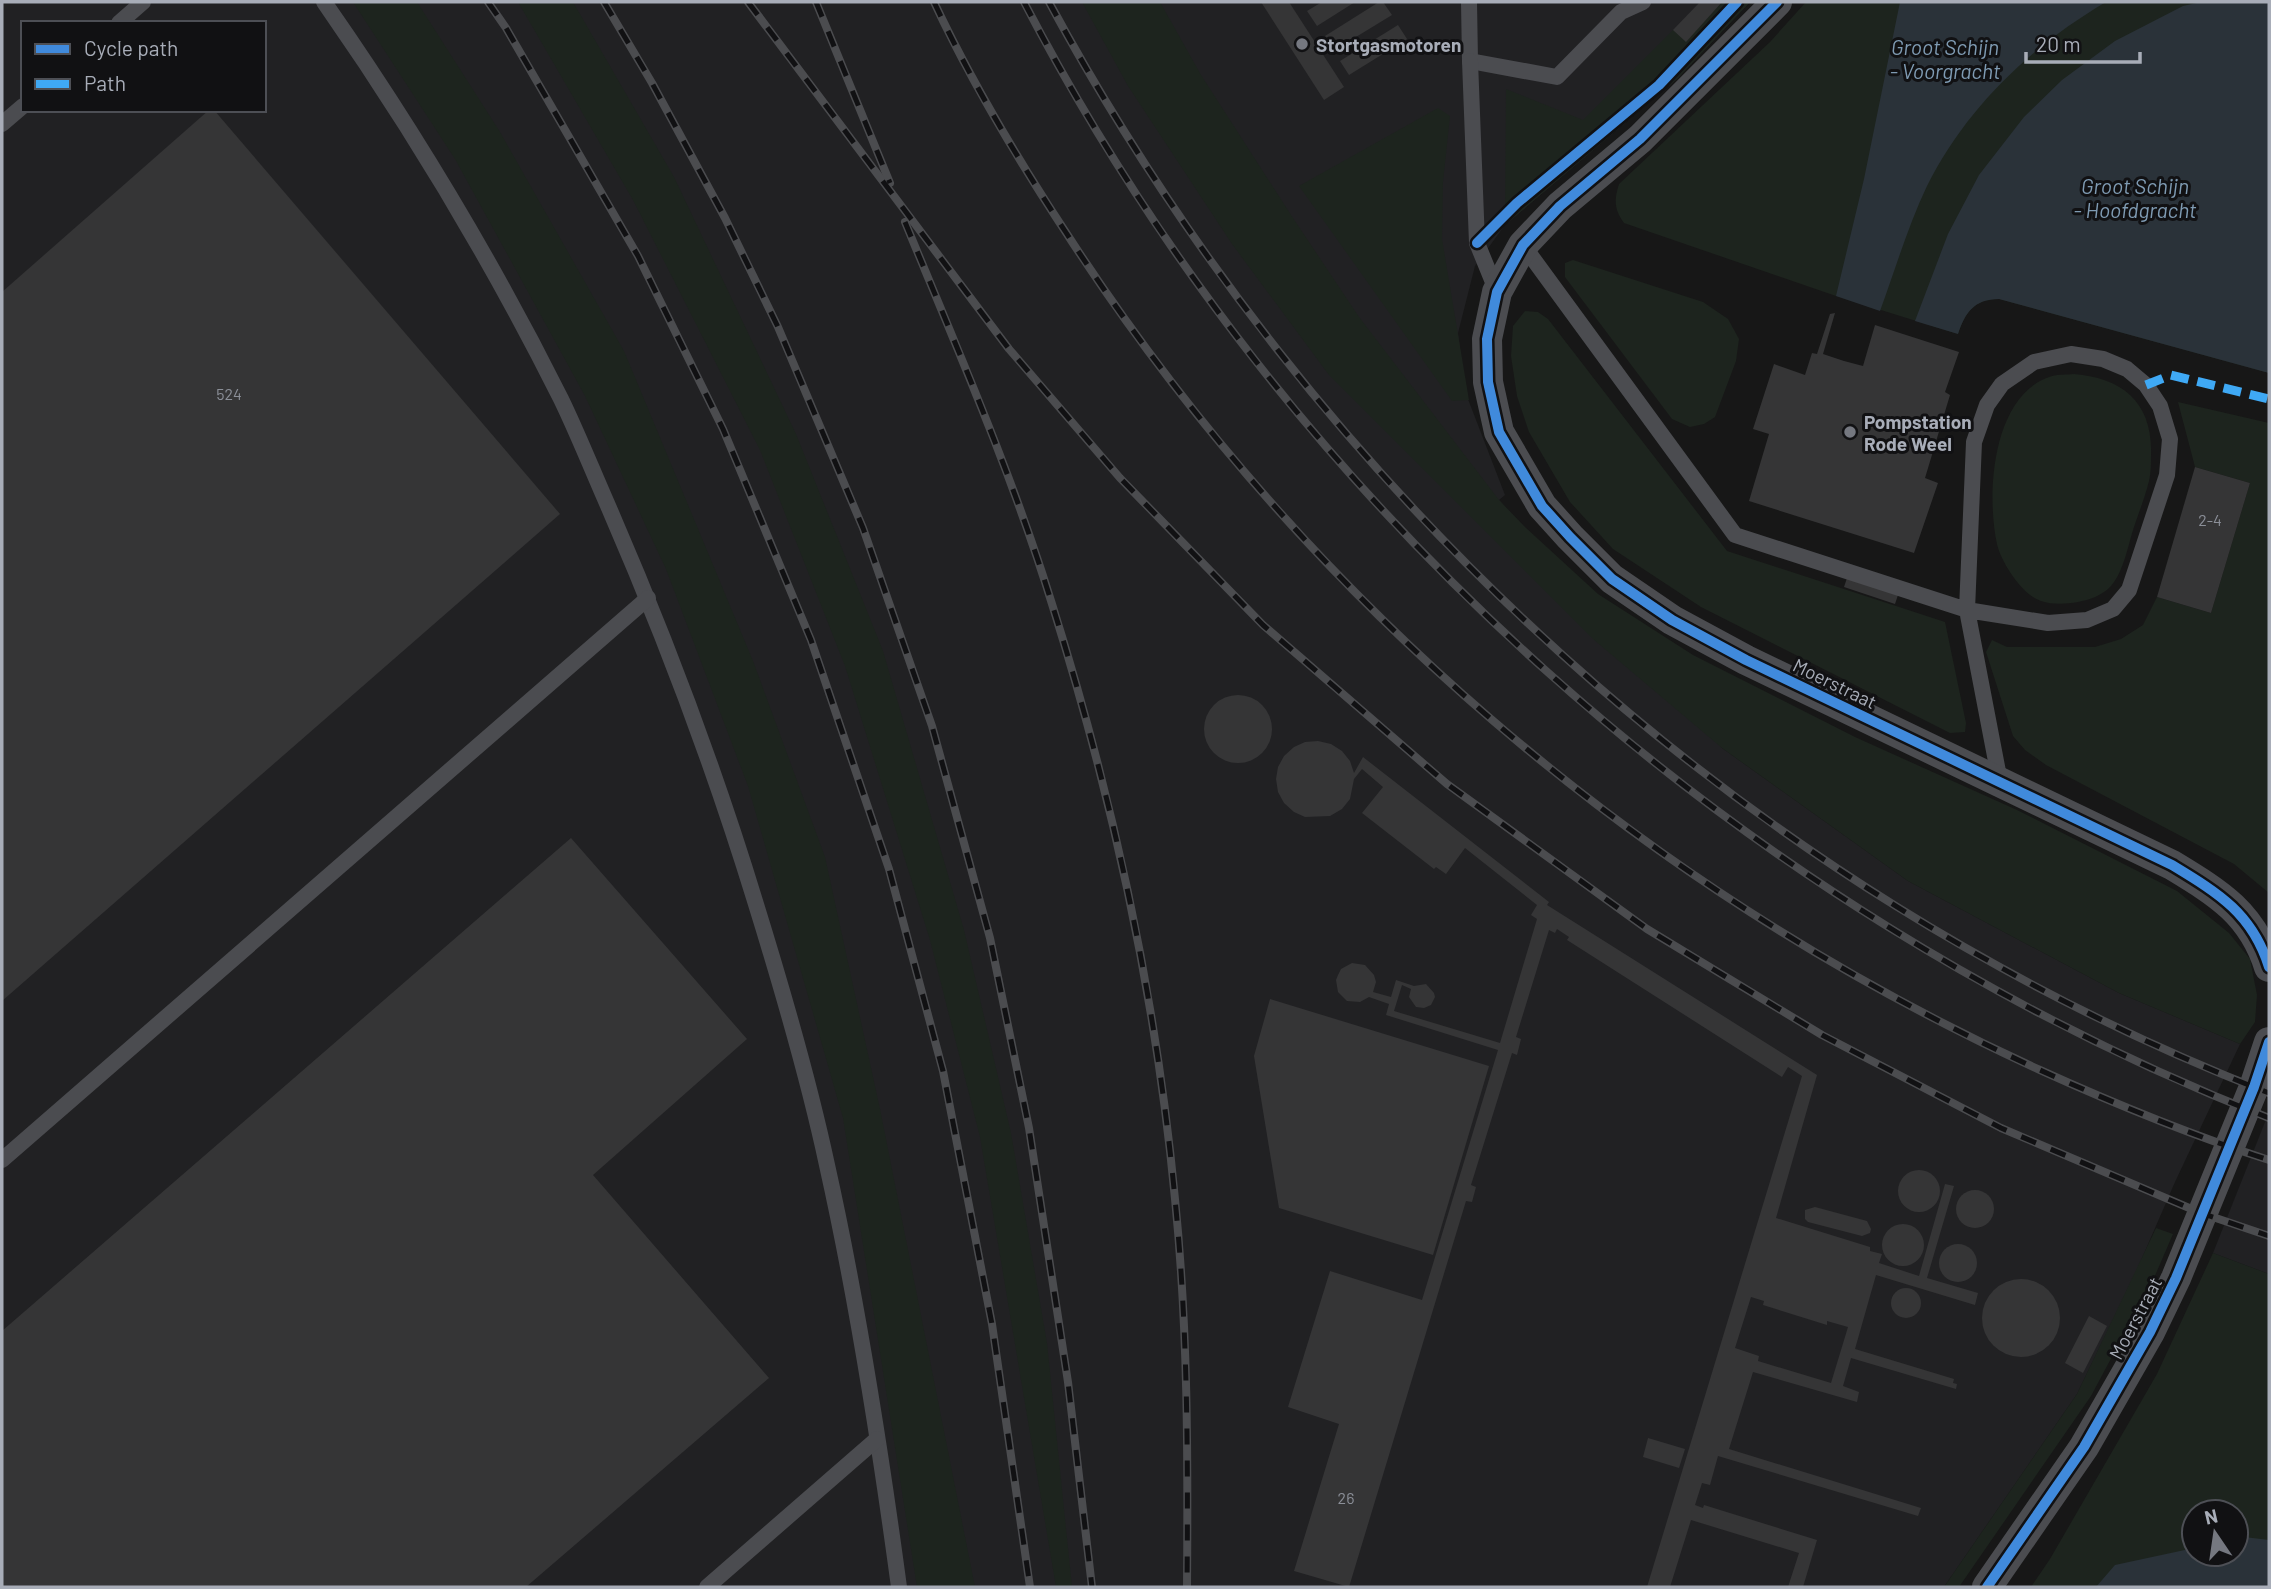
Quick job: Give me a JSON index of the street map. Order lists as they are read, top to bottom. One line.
{"streets":{"street":["Moerstraat"]},"water":["Groot Schijn - Voorgracht","Groot Schijn - Hoofdgracht"],"places":["Stortgasmotoren","Pompstation Rode Weel"],"house_numbers":["524","2-4","26"],"legend":["Cycle path","Path"],"scale_bar":"20 m","north":"top"}
